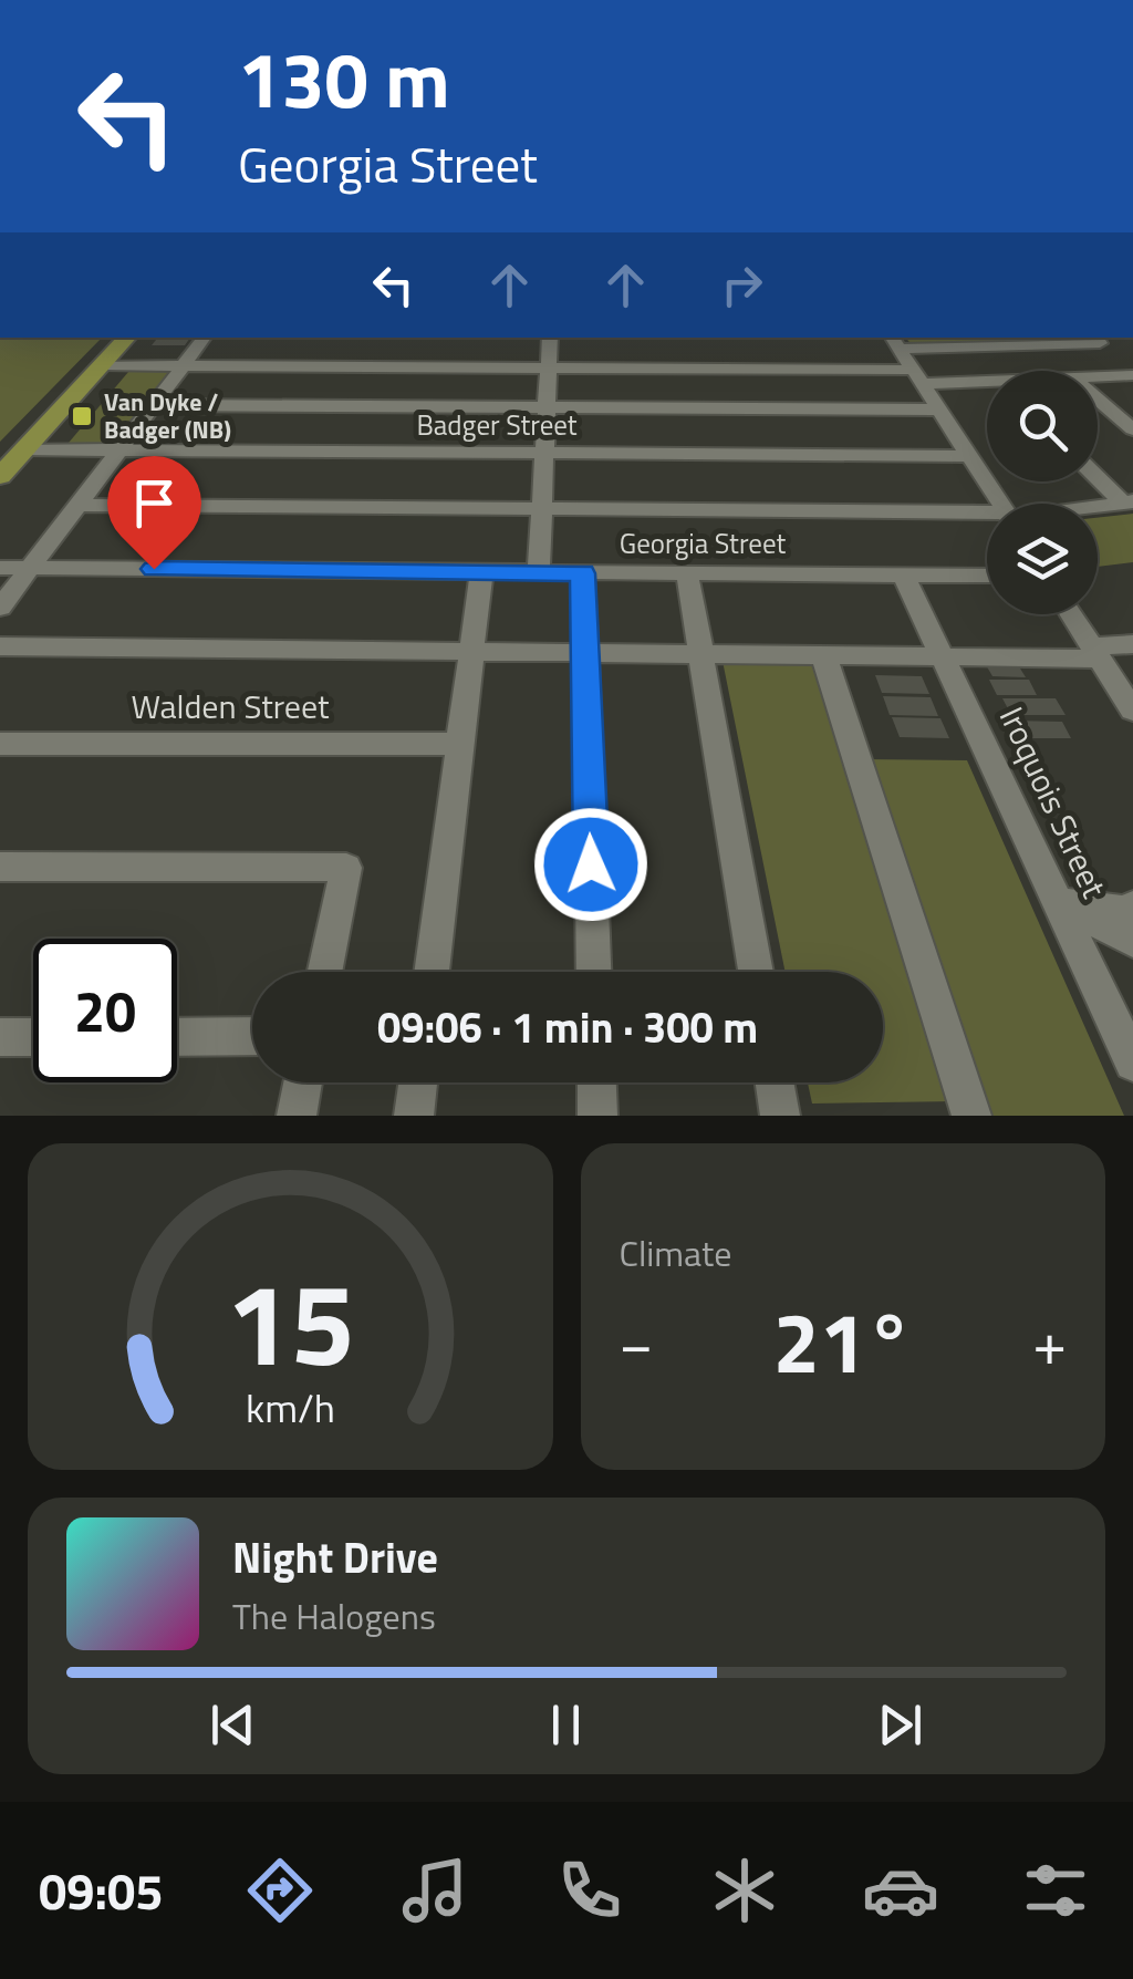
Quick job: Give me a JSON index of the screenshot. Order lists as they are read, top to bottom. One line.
{"streets":{"street":["Badger Street","Georgia Street","Walden Street","Iroquois Street"]},"crossings":[["Georgia Street","Iroquois Street"]],"places":{"transit":["Van Dyke / Badger (NB)"]},"page":{"turn":["130 m","Georgia Street"],"limit":"20","trip":"09:06 · 1 min · 300 m","tile":"Climate","heat":["−","21°","+"],"song":["Night Drive","The Halogens"],"tabs":"09:05","gauge":["15","km/h"]}}
